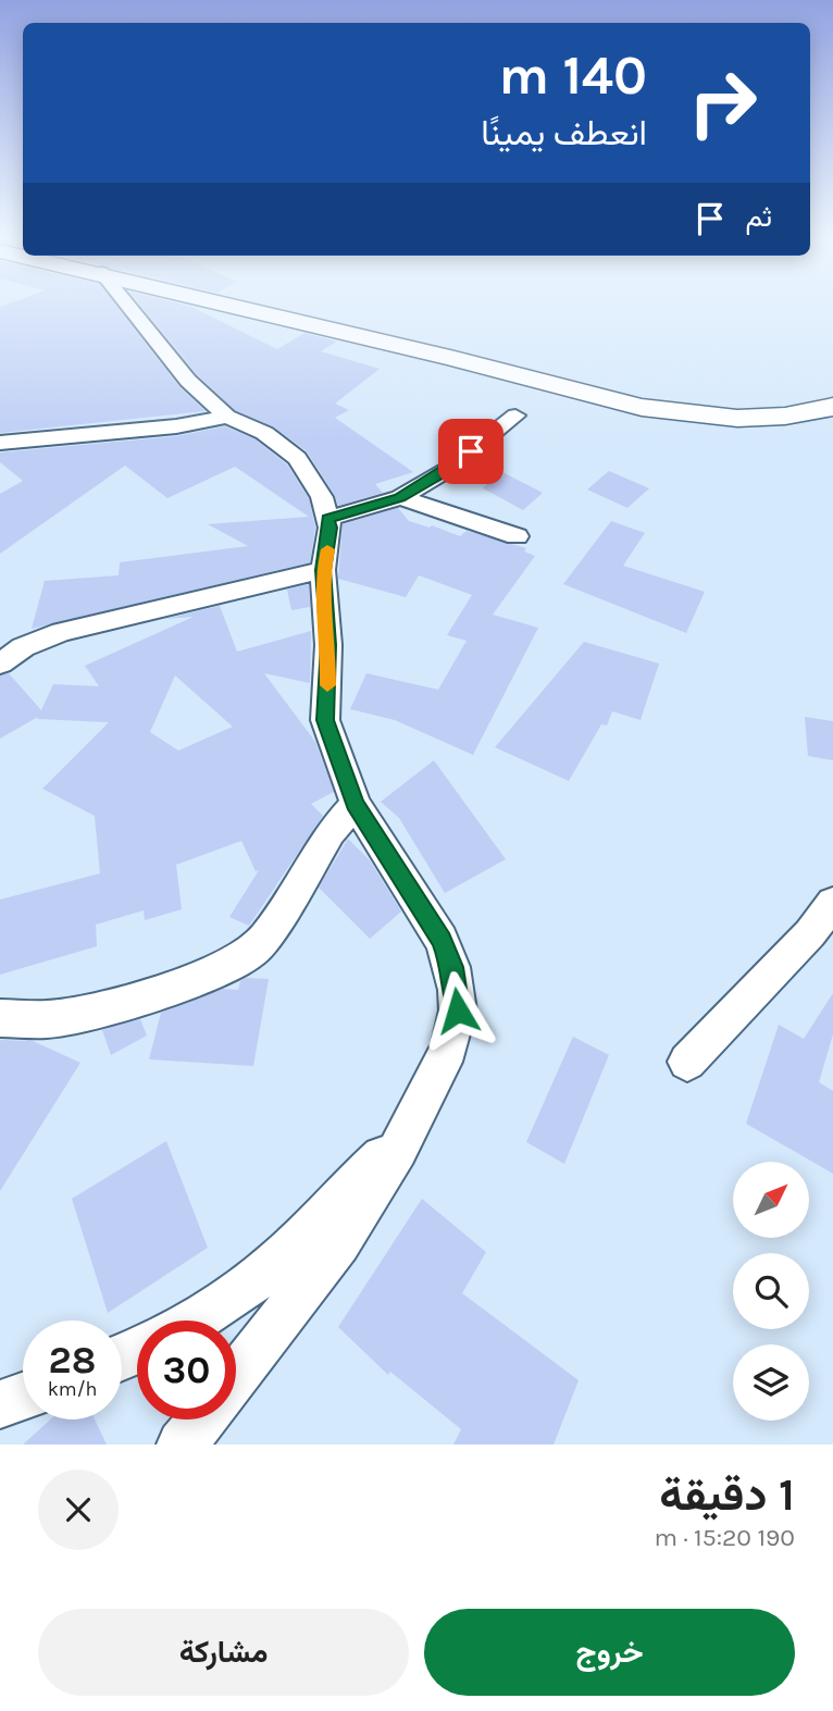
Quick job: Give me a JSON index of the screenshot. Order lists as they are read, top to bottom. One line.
{"north":"top right","page":{"turn":["140 m","انعطف يمينًا"],"then":"ثم","speed":"28 km/h","limit":"30","heading":["1 دقيقة","190 m · 15:20"],"buttons":["خروج","مشاركة"]}}
